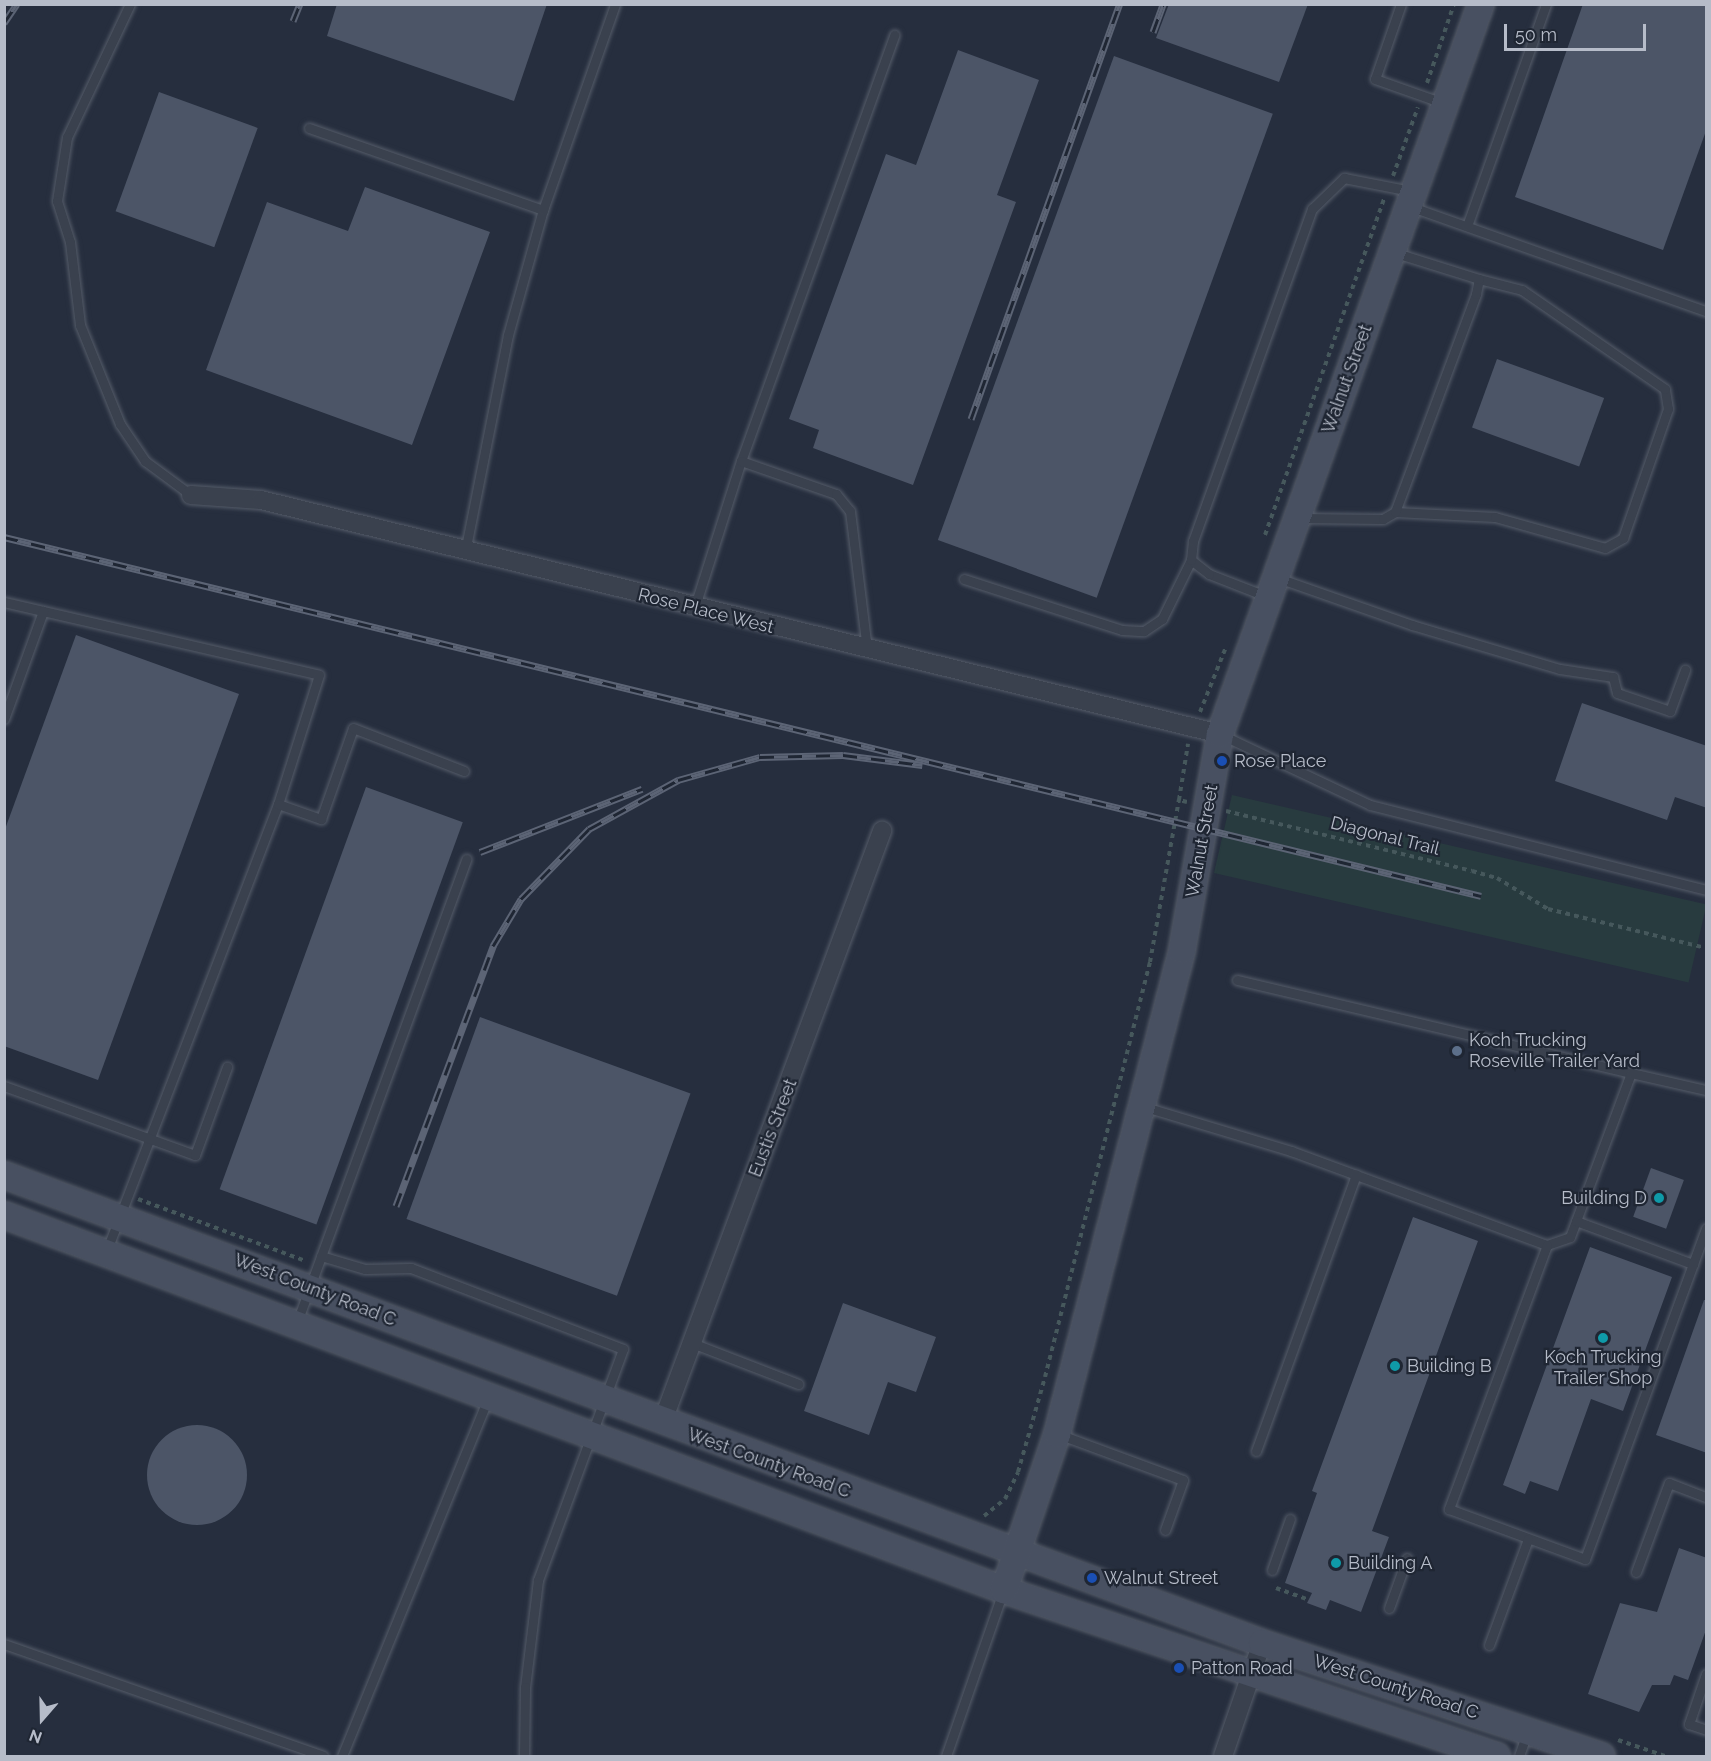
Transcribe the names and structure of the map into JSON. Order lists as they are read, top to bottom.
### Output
{
  "streets": {
    "main road": ["Walnut Street", "West County Road C"],
    "street": ["Rose Place West", "Eustis Street"],
    "path": ["Diagonal Trail"]
  },
  "crossings": [
    ["Walnut Street", "Rose Place West"],
    ["Walnut Street", "Diagonal Trail"],
    ["Walnut Street", "West County Road C"],
    ["Eustis Street", "West County Road C"]
  ],
  "places": [
    "Rose Place",
    "Koch Trucking Roseville Trailer Yard",
    "Building D",
    "Koch Trucking Trailer Shop",
    "Building B",
    "Building A",
    "Walnut Street",
    "Patton Road"
  ],
  "scale_bar": "50 m",
  "north": "bottom"
}
